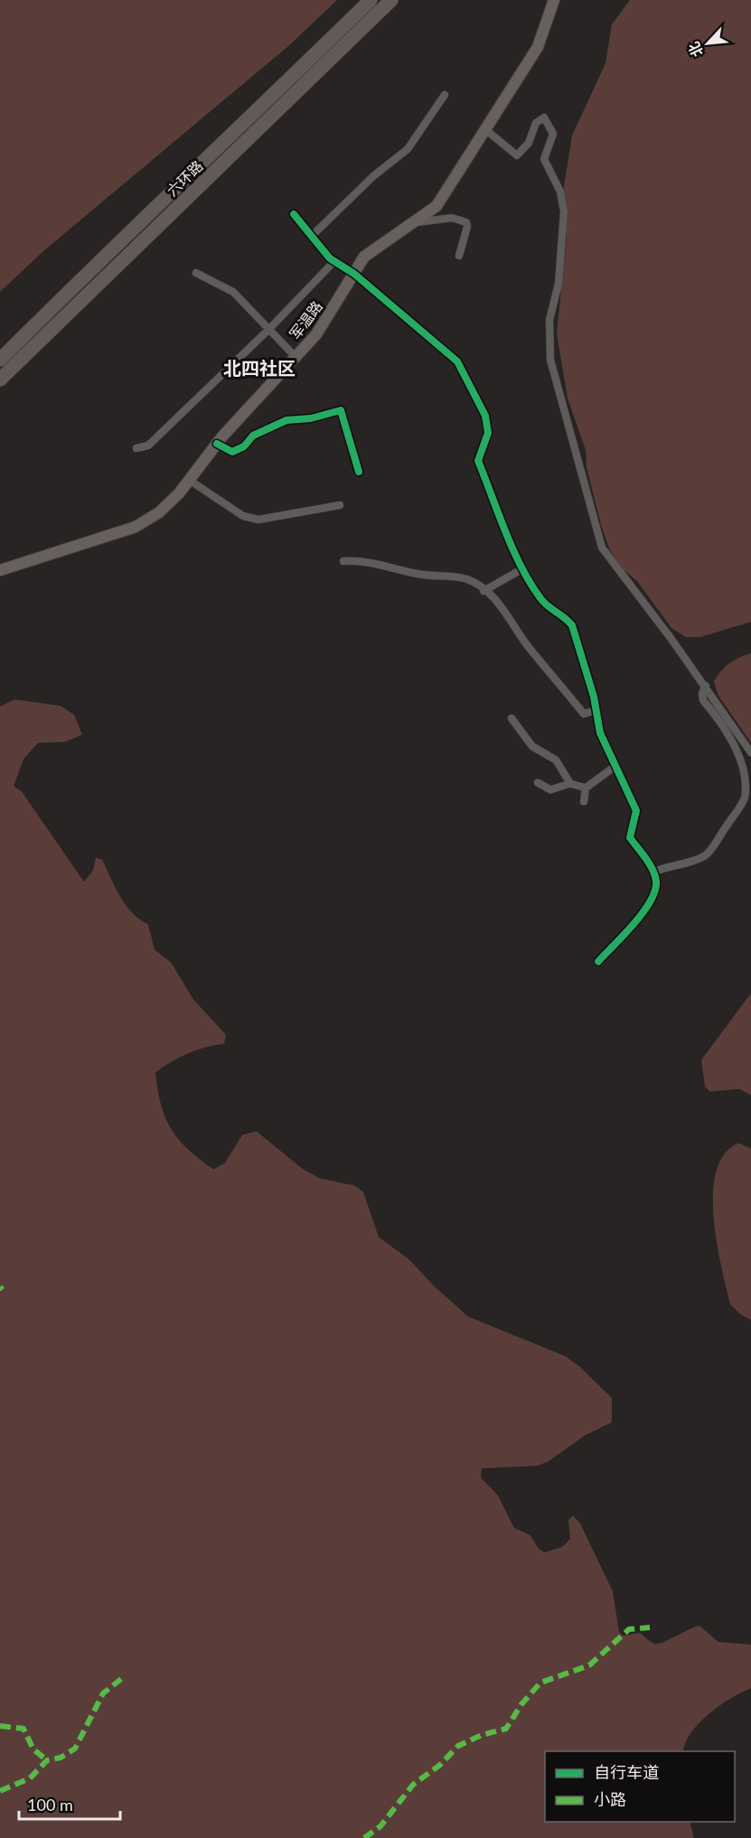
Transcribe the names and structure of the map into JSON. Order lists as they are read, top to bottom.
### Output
{
  "streets": {
    "highway": ["六环路"],
    "main road": ["军温路"]
  },
  "districts": ["北四社区"],
  "legend": ["自行车道", "小路"],
  "scale_bar": "100 m",
  "north": "bottom left"
}
